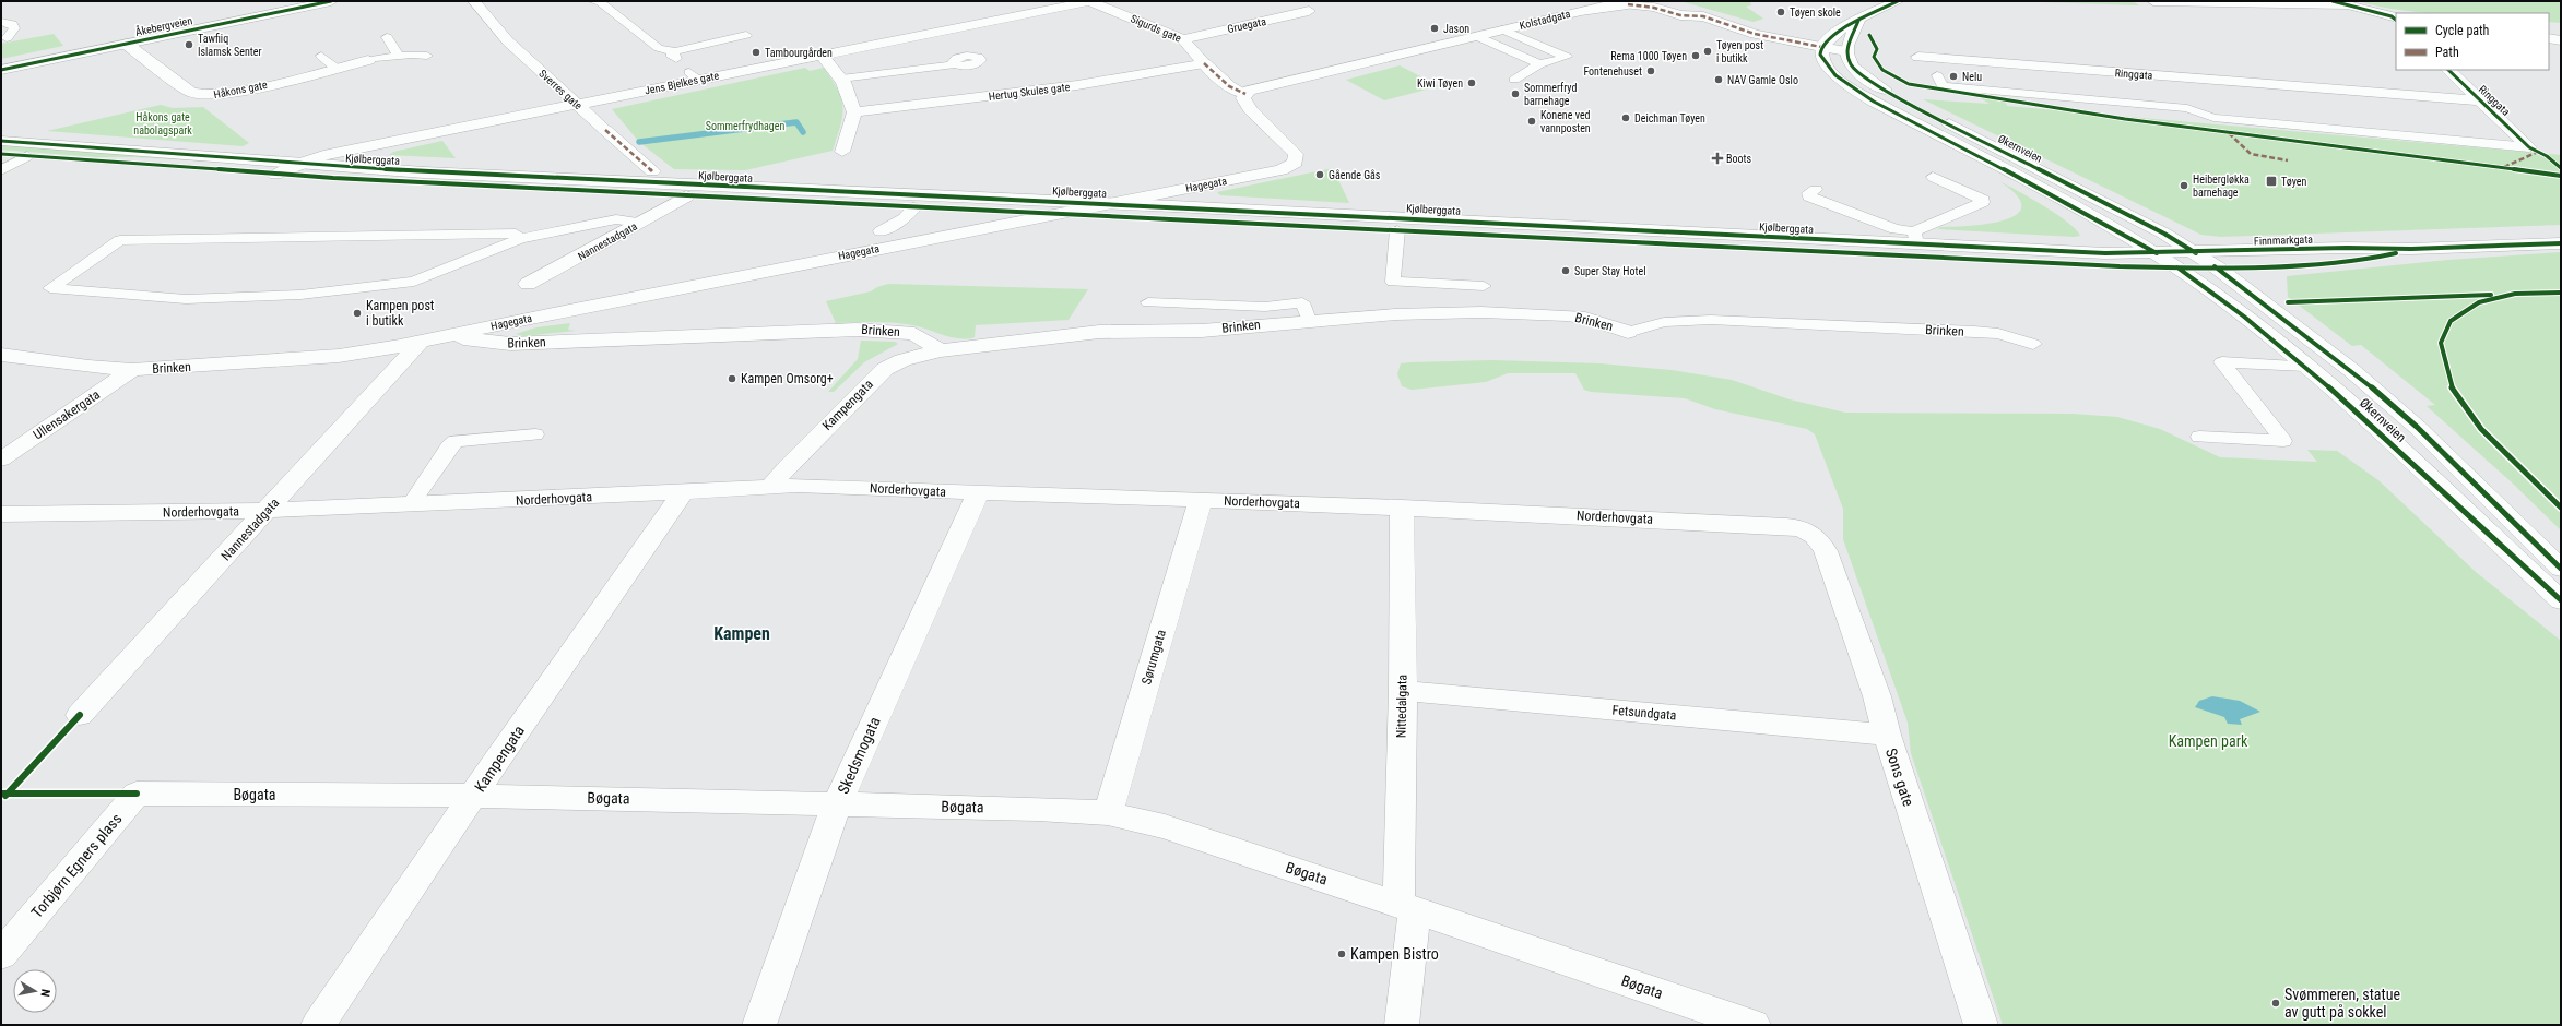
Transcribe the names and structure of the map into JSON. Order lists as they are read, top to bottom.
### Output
{
  "streets": {
    "street": [
      "Kolstadgata",
      "Gruegata",
      "Åkebergveien",
      "Sigurds gate",
      "Ringgata",
      "Jens Bjelkes gate",
      "Håkons gate",
      "Sverres gate",
      "Hertug Skules gate",
      "Økernveien",
      "Kjølberggata",
      "Hagegata",
      "Finnmarkgata",
      "Nannestadgata",
      "Brinken",
      "Kampengata",
      "Ullensakergata",
      "Norderhovgata",
      "Sørumgata",
      "Nittedalgata",
      "Fetsundgata",
      "Skedsmogata",
      "Sons gate",
      "Bøgata",
      "Torbjørn Egners plass"
    ]
  },
  "crossings": [
    ["Kolstadgata", "Sigurds gate"],
    ["Kolstadgata", "Økernveien"],
    ["Kolstadgata", "Hagegata"],
    ["Gruegata", "Sigurds gate"],
    ["Åkebergveien", "Håkons gate"],
    ["Sigurds gate", "Jens Bjelkes gate"],
    ["Sigurds gate", "Hertug Skules gate"],
    ["Sigurds gate", "Hagegata"],
    ["Jens Bjelkes gate", "Sverres gate"],
    ["Jens Bjelkes gate", "Kjølberggata"],
    ["Økernveien", "Kjølberggata"],
    ["Økernveien", "Finnmarkgata"],
    ["Kjølberggata", "Hagegata"],
    ["Kjølberggata", "Finnmarkgata"],
    ["Kjølberggata", "Nannestadgata"],
    ["Hagegata", "Nannestadgata"],
    ["Hagegata", "Brinken"],
    ["Nannestadgata", "Brinken"],
    ["Nannestadgata", "Norderhovgata"],
    ["Brinken", "Kampengata"],
    ["Brinken", "Ullensakergata"],
    ["Kampengata", "Norderhovgata"],
    ["Kampengata", "Bøgata"],
    ["Norderhovgata", "Sørumgata"],
    ["Norderhovgata", "Nittedalgata"],
    ["Norderhovgata", "Skedsmogata"],
    ["Norderhovgata", "Sons gate"],
    ["Sørumgata", "Bøgata"],
    ["Nittedalgata", "Fetsundgata"],
    ["Nittedalgata", "Bøgata"],
    ["Fetsundgata", "Sons gate"],
    ["Skedsmogata", "Bøgata"],
    ["Bøgata", "Torbjørn Egners plass"]
  ],
  "districts": ["Kampen"],
  "parks": ["Håkons gate nabolagspark", "Sommerfrydhagen", "Kampen park"],
  "places": {
    "other": [
      "Tøyen skole",
      "Jason",
      "Tawfiiq Islamsk Senter",
      "Tøyen post i butikk",
      "Tambourgården",
      "Rema 1000 Tøyen",
      "Fontenehuset",
      "Nelu",
      "NAV Gamle Oslo",
      "Kiwi Tøyen",
      "Sommerfryd barnehage",
      "Deichman Tøyen",
      "Konene ved vannposten",
      "Gående Gås",
      "Heibergløkka barnehage",
      "Super Stay Hotel",
      "Kampen post i butikk",
      "Kampen Omsorg+",
      "Kampen Bistro",
      "Svømmeren, statue av gutt på sokkel"
    ],
    "health": ["Boots"],
    "transit": ["Tøyen"]
  },
  "legend": ["Cycle path", "Path"],
  "north": "right"
}
